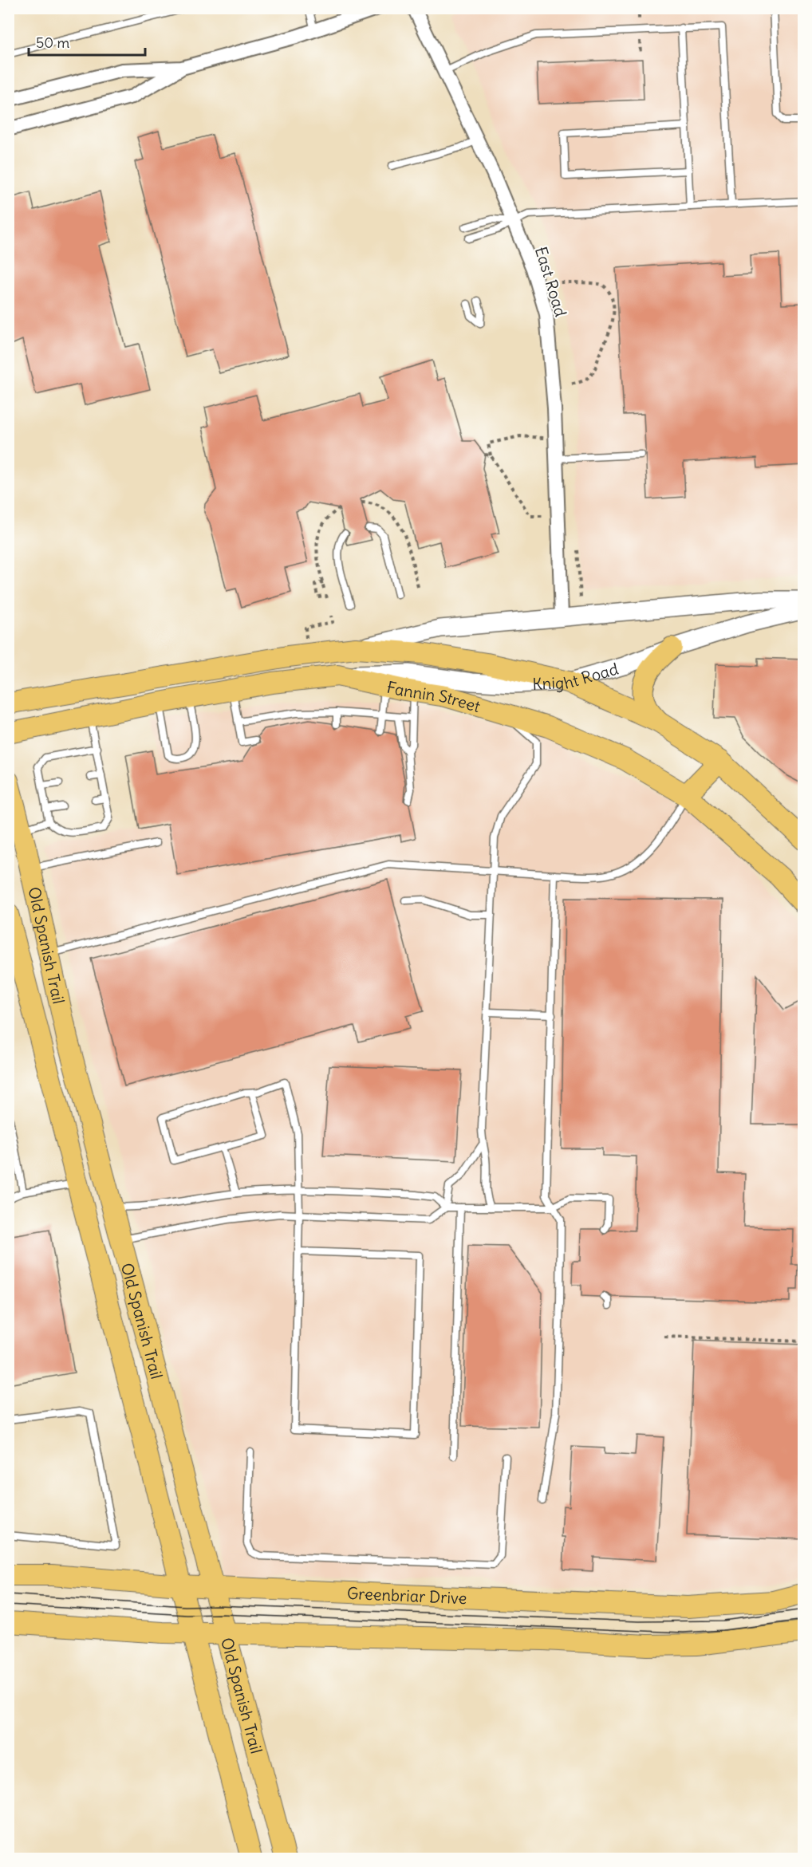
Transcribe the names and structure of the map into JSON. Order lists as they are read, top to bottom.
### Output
{
  "streets": {
    "main road": ["Fannin Street", "Old Spanish Trail", "Greenbriar Drive"],
    "street": ["East Road", "Knight Road"]
  },
  "crossings": [
    ["Knight Road", "Fannin Street"],
    ["Old Spanish Trail", "Greenbriar Drive"]
  ],
  "scale_bar": "50 m"
}
